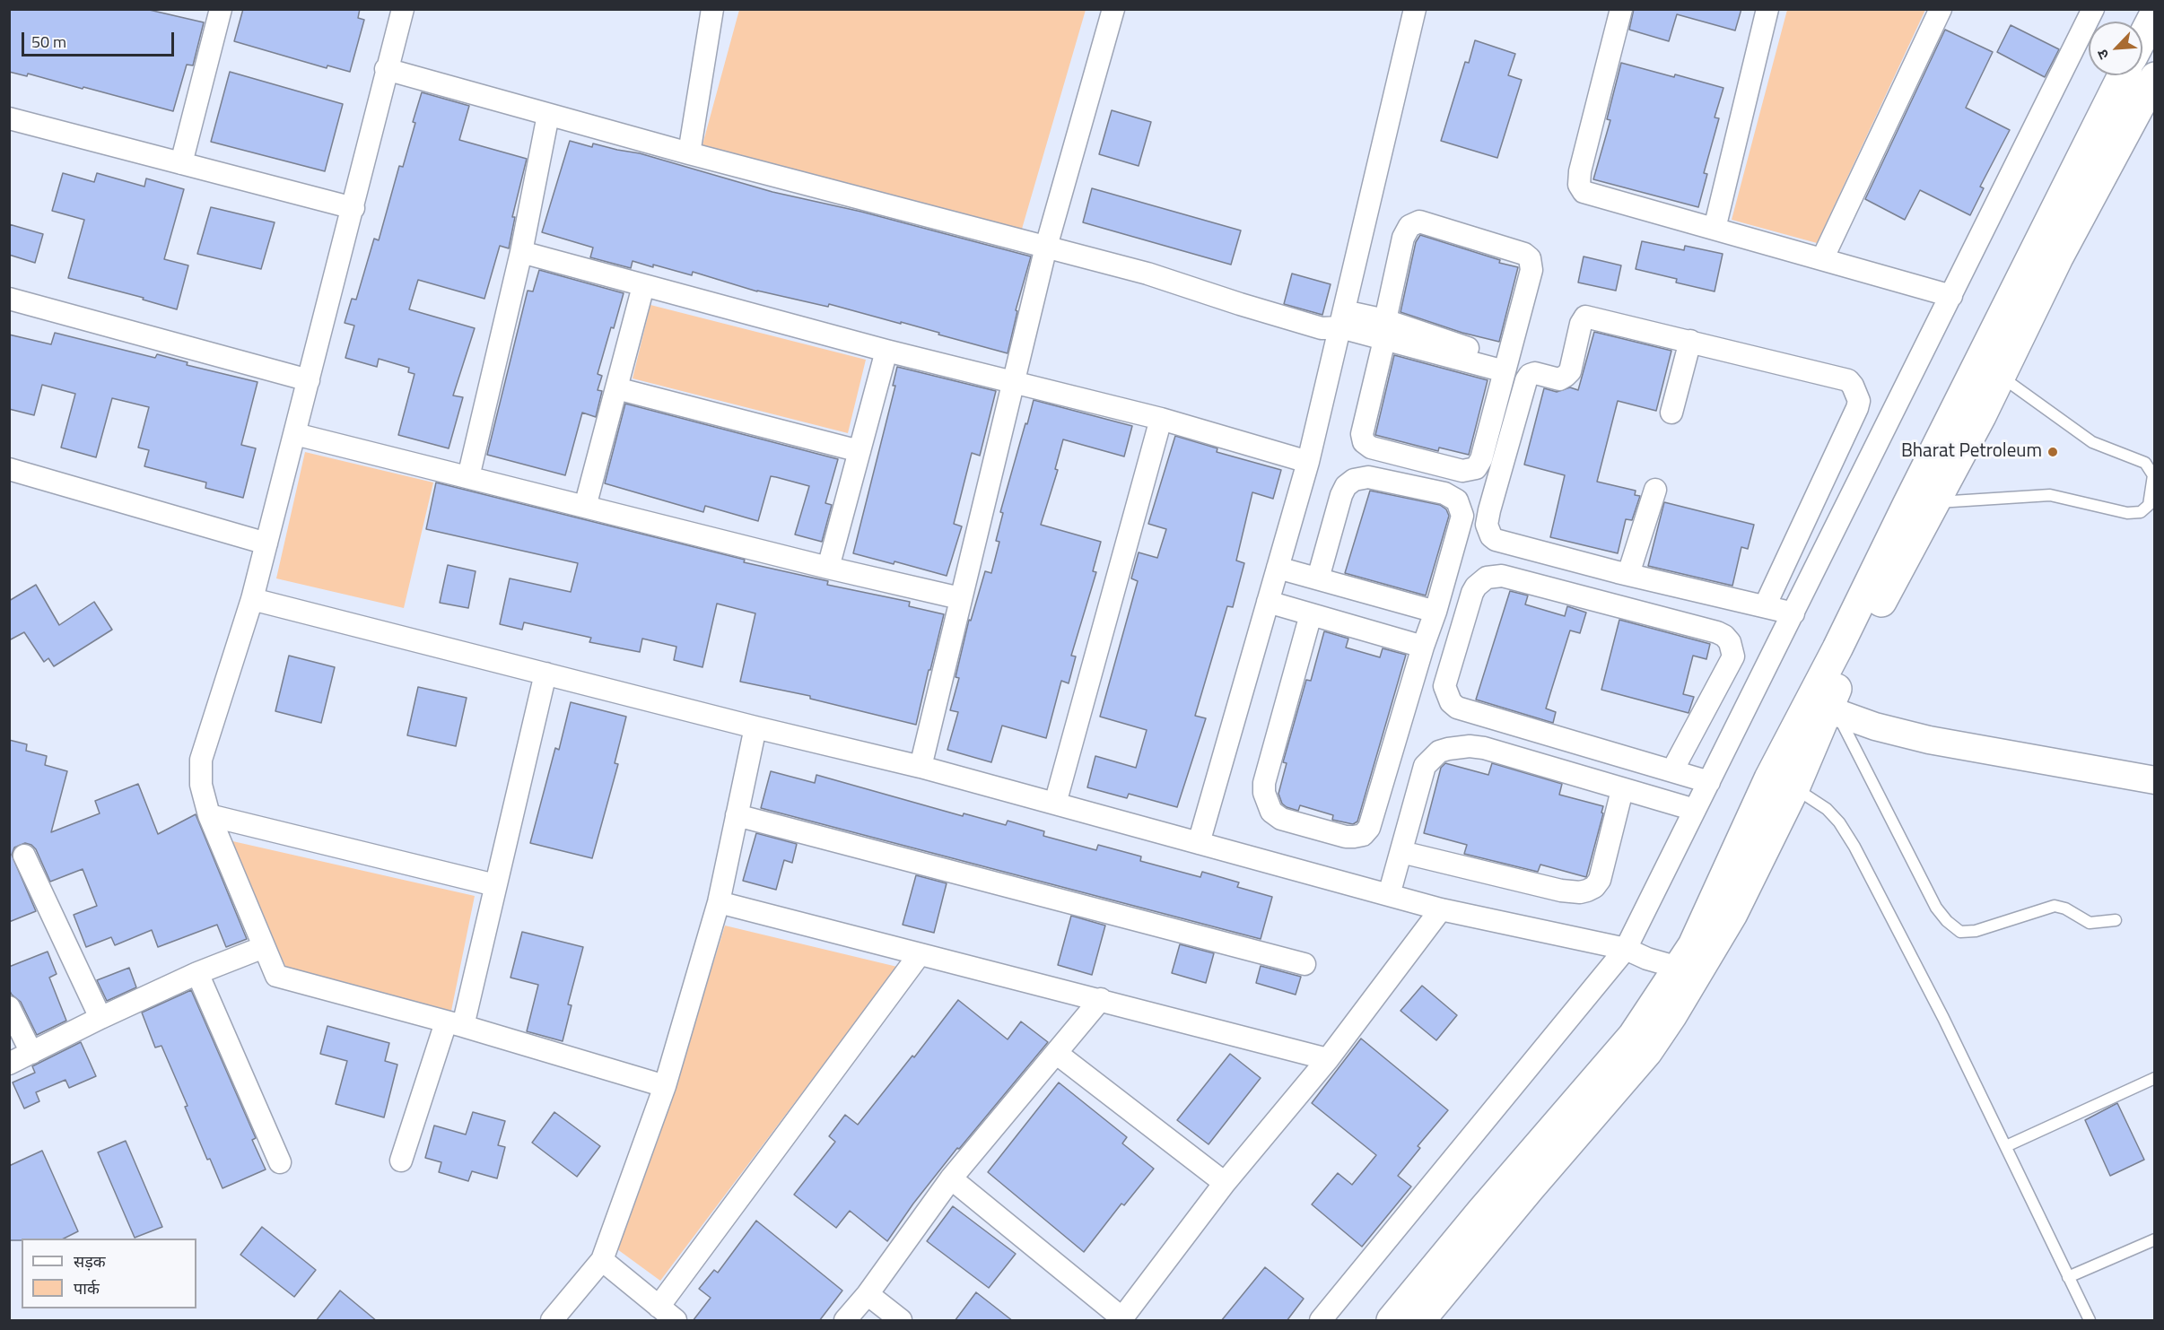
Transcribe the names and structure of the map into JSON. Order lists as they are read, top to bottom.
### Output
{
  "places": ["Bharat Petroleum"],
  "legend": ["सड़क", "पार्क"],
  "scale_bar": "50 m",
  "north": "bottom left"
}
